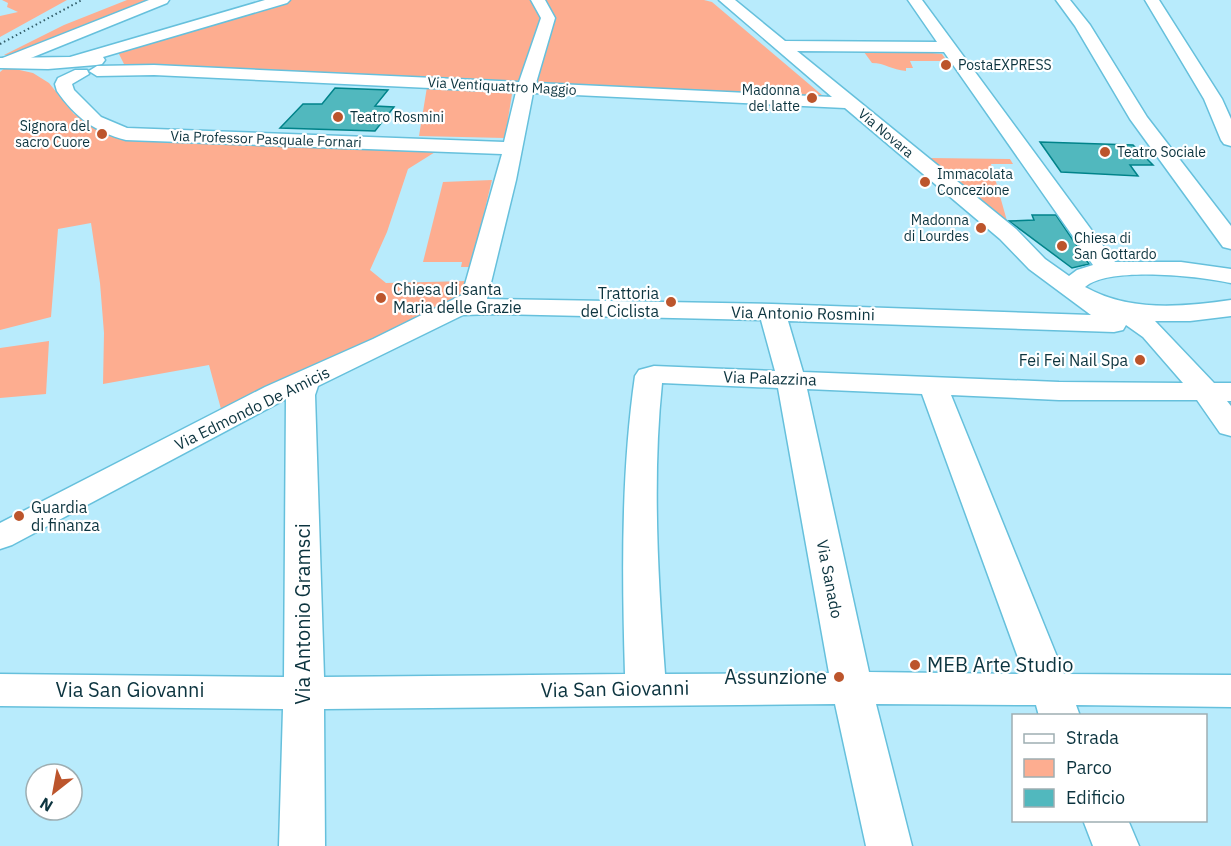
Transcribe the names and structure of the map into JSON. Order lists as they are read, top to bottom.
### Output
{
  "streets": {
    "street": [
      "Via Ventiquattro Maggio",
      "Via Novara",
      "Via Professor Pasquale Fornari",
      "Via Antonio Rosmini",
      "Via Palazzina",
      "Via Edmondo De Amicis",
      "Via Sanado",
      "Via Antonio Gramsci",
      "Via San Giovanni"
    ]
  },
  "crossings": [
    ["Via Ventiquattro Maggio", "Via Novara"],
    ["Via Ventiquattro Maggio", "Via Professor Pasquale Fornari"],
    ["Via Novara", "Via Antonio Rosmini"],
    ["Via Antonio Rosmini", "Via Edmondo De Amicis"],
    ["Via Antonio Rosmini", "Via Sanado"],
    ["Via Palazzina", "Via Sanado"],
    ["Via Palazzina", "Via San Giovanni"],
    ["Via Edmondo De Amicis", "Via Antonio Gramsci"],
    ["Via Sanado", "Via San Giovanni"],
    ["Via Antonio Gramsci", "Via San Giovanni"]
  ],
  "places": [
    "PostaEXPRESS",
    "Madonna del latte",
    "Teatro Rosmini",
    "Signora del sacro Cuore",
    "Teatro Sociale",
    "Immacolata Concezione",
    "Madonna di Lourdes",
    "Chiesa di San Gottardo",
    "Chiesa di santa Maria delle Grazie",
    "Trattoria del Ciclista",
    "Fei Fei Nail Spa",
    "Guardia di finanza",
    "MEB Arte Studio",
    "Assunzione"
  ],
  "legend": ["Strada", "Parco", "Edificio"],
  "north": "bottom left"
}
